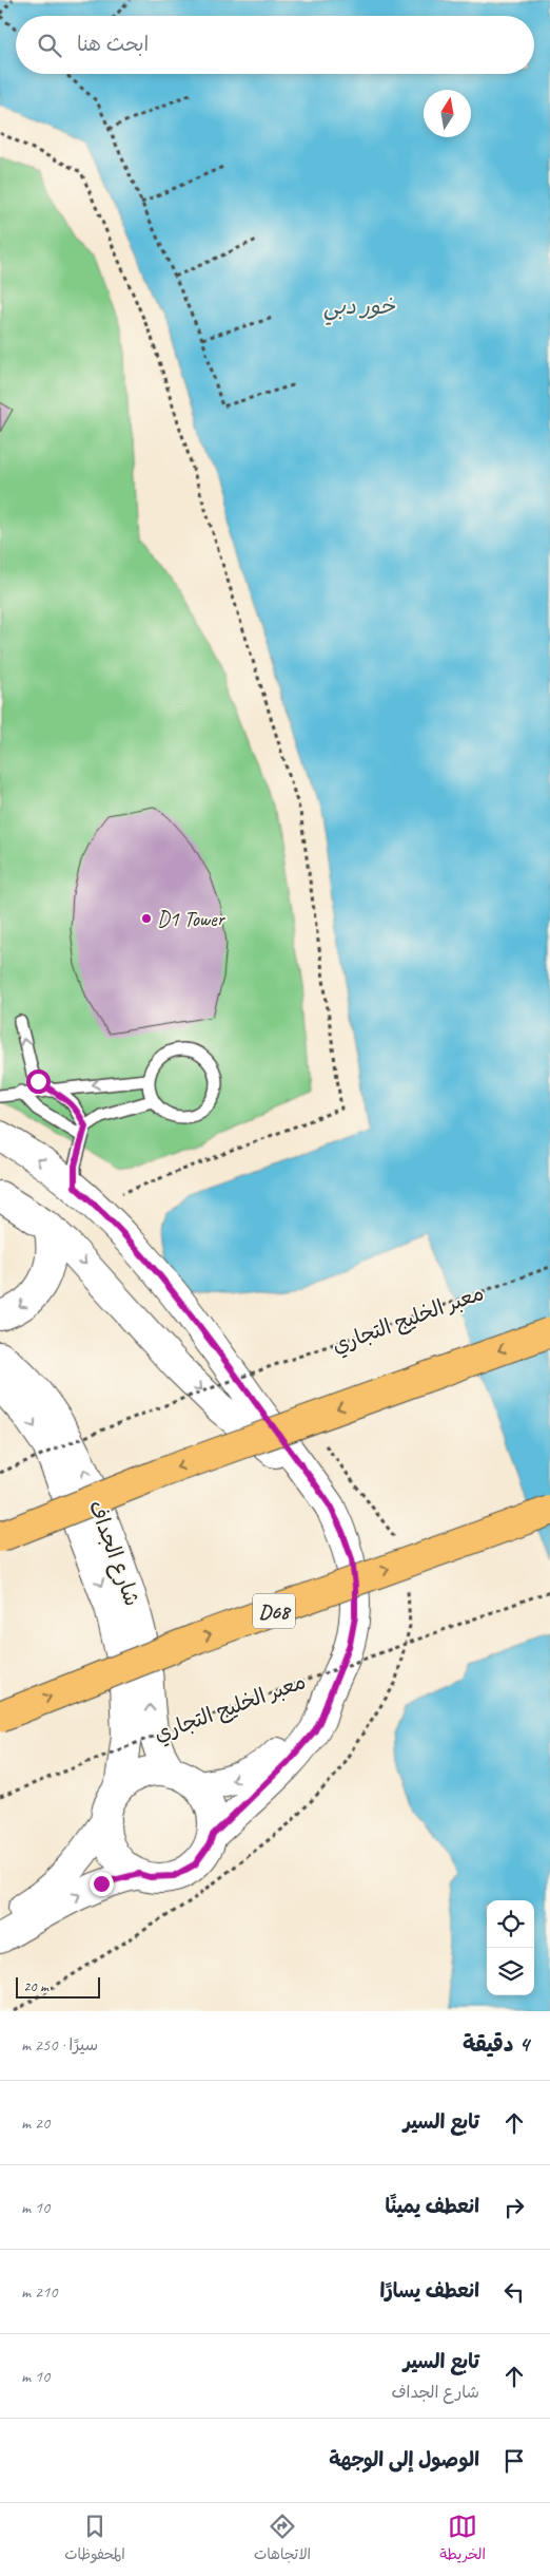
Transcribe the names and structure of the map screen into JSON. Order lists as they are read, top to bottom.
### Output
{
  "streets": {
    "highway": ["D68"],
    "street": ["شارع الجداف"],
    "path": ["معبر الخليج التجاري"]
  },
  "water": ["خور دبي"],
  "places": ["D1 Tower"],
  "scale_bar": "20 m",
  "north": "top",
  "page": {
    "search": "ابحث هنا",
    "scale": "20 m",
    "heading": ["4 دقيقة", "سيرًا · 250 m"],
    "list": [
      ["تابع السير", "20 m"],
      ["انعطف يمينًا", "10 m"],
      ["انعطف يسارًا", "210 m"],
      ["تابع السير", "شارع الجداف", "10 m"],
      "الوصول إلى الوجهة"
    ],
    "nav": ["الخريطة", "الاتجاهات", "المحفوظات"]
  }
}
